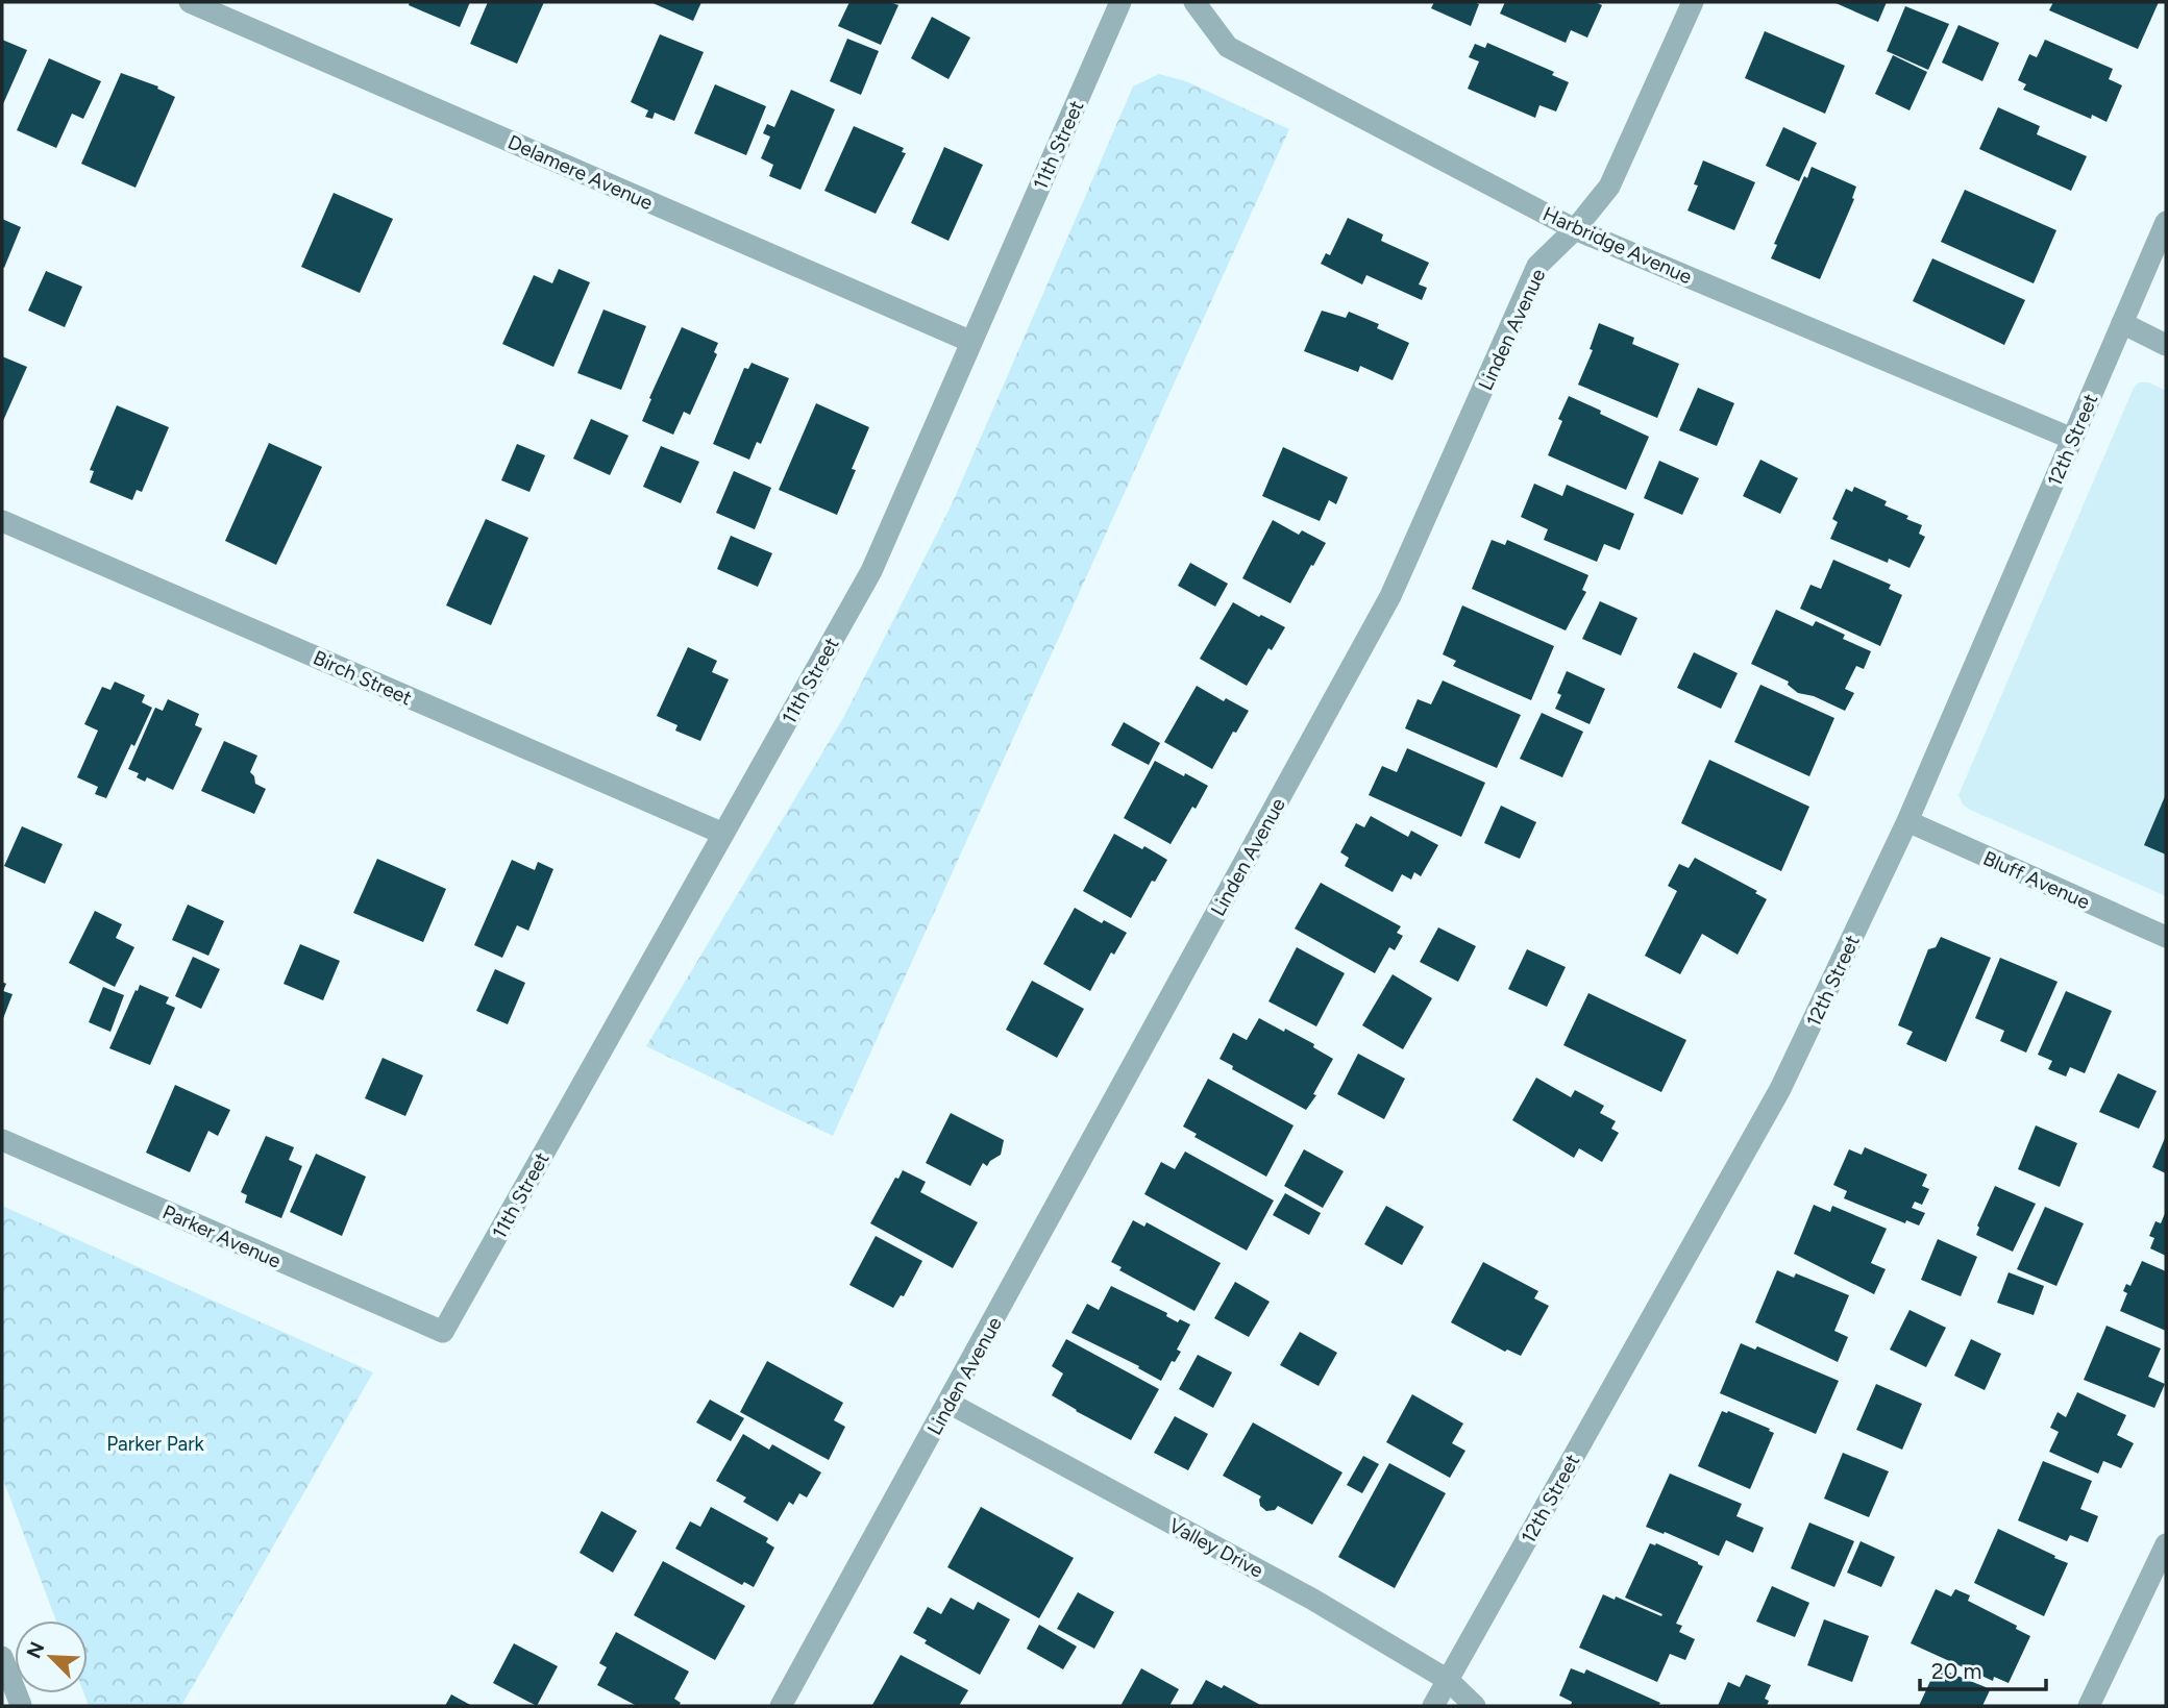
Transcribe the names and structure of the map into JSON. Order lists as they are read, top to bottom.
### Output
{
  "streets": {
    "street": [
      "11th Street",
      "Delamere Avenue",
      "Harbridge Avenue",
      "Linden Avenue",
      "12th Street",
      "Birch Street",
      "Bluff Avenue",
      "Parker Avenue",
      "Valley Drive"
    ]
  },
  "crossings": [
    ["11th Street", "Delamere Avenue"],
    ["11th Street", "Birch Street"],
    ["11th Street", "Parker Avenue"],
    ["Harbridge Avenue", "Linden Avenue"],
    ["Harbridge Avenue", "12th Street"],
    ["Linden Avenue", "Valley Drive"],
    ["12th Street", "Bluff Avenue"],
    ["12th Street", "Valley Drive"]
  ],
  "parks": ["Parker Park"],
  "scale_bar": "20 m",
  "north": "top left"
}
